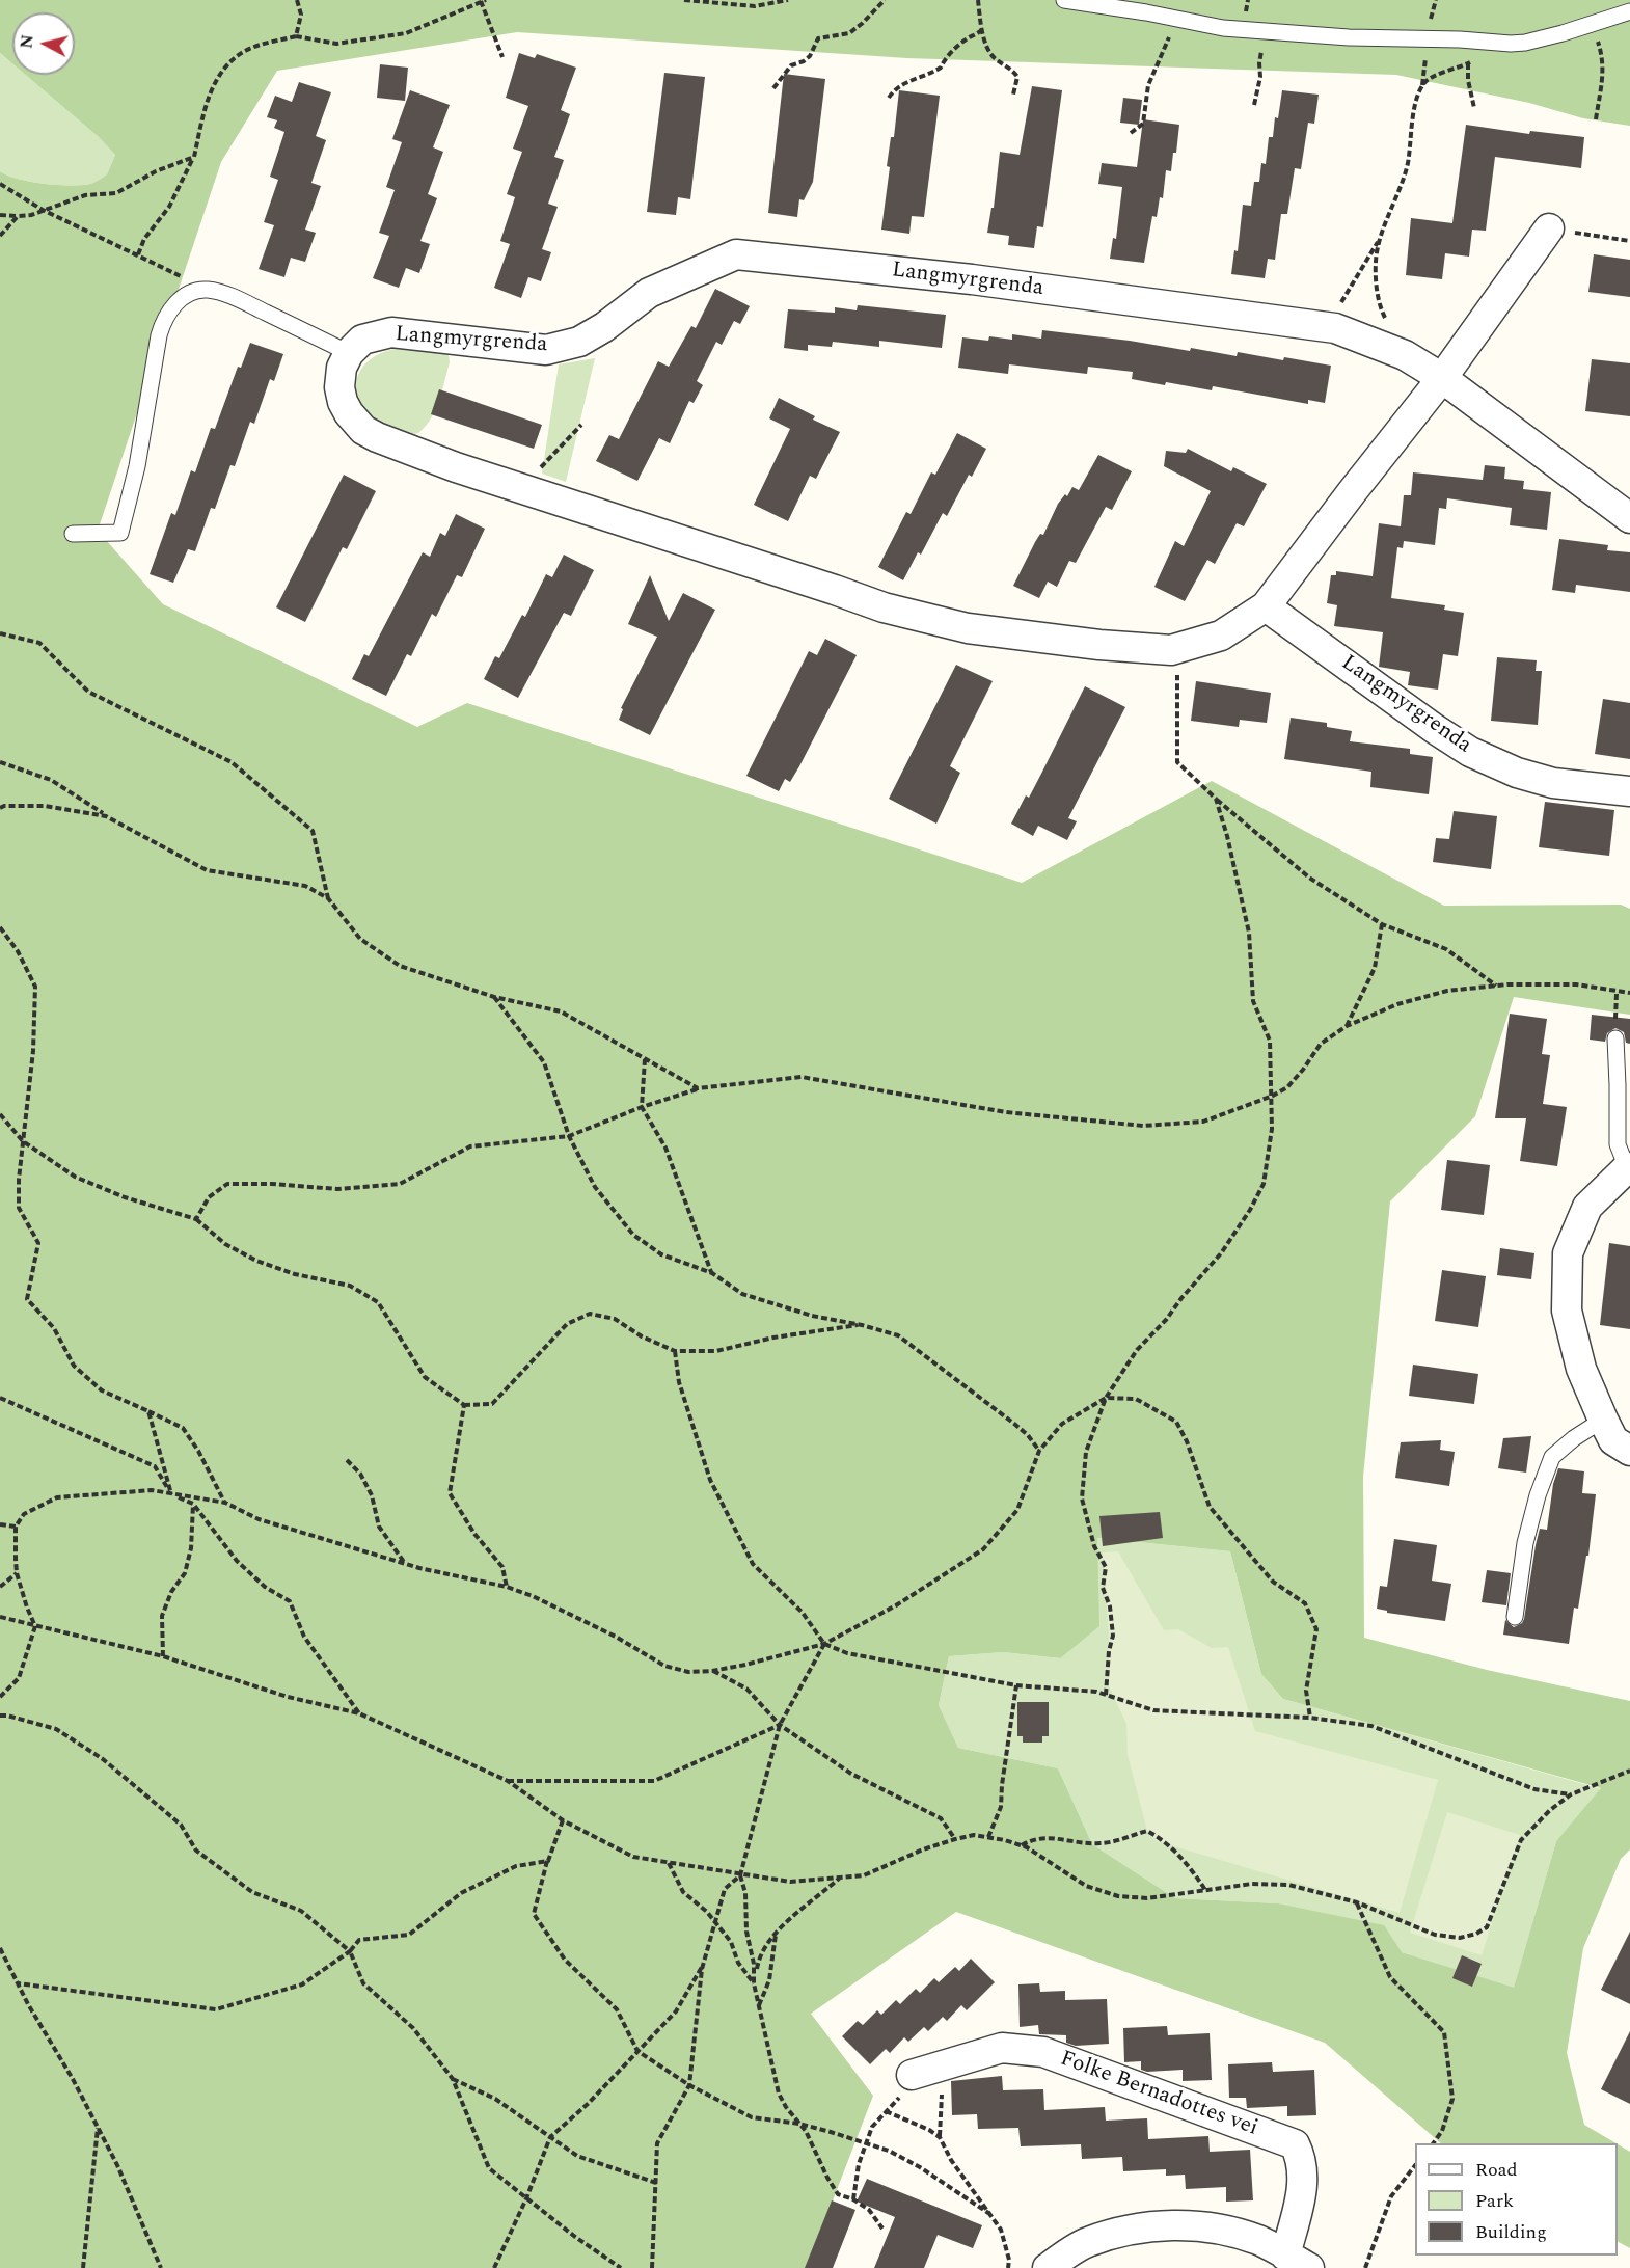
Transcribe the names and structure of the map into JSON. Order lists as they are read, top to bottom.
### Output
{
  "streets": {
    "street": ["Langmyrgrenda", "Folke Bernadottes vei"]
  },
  "legend": ["Road", "Park", "Building"],
  "north": "left"
}
